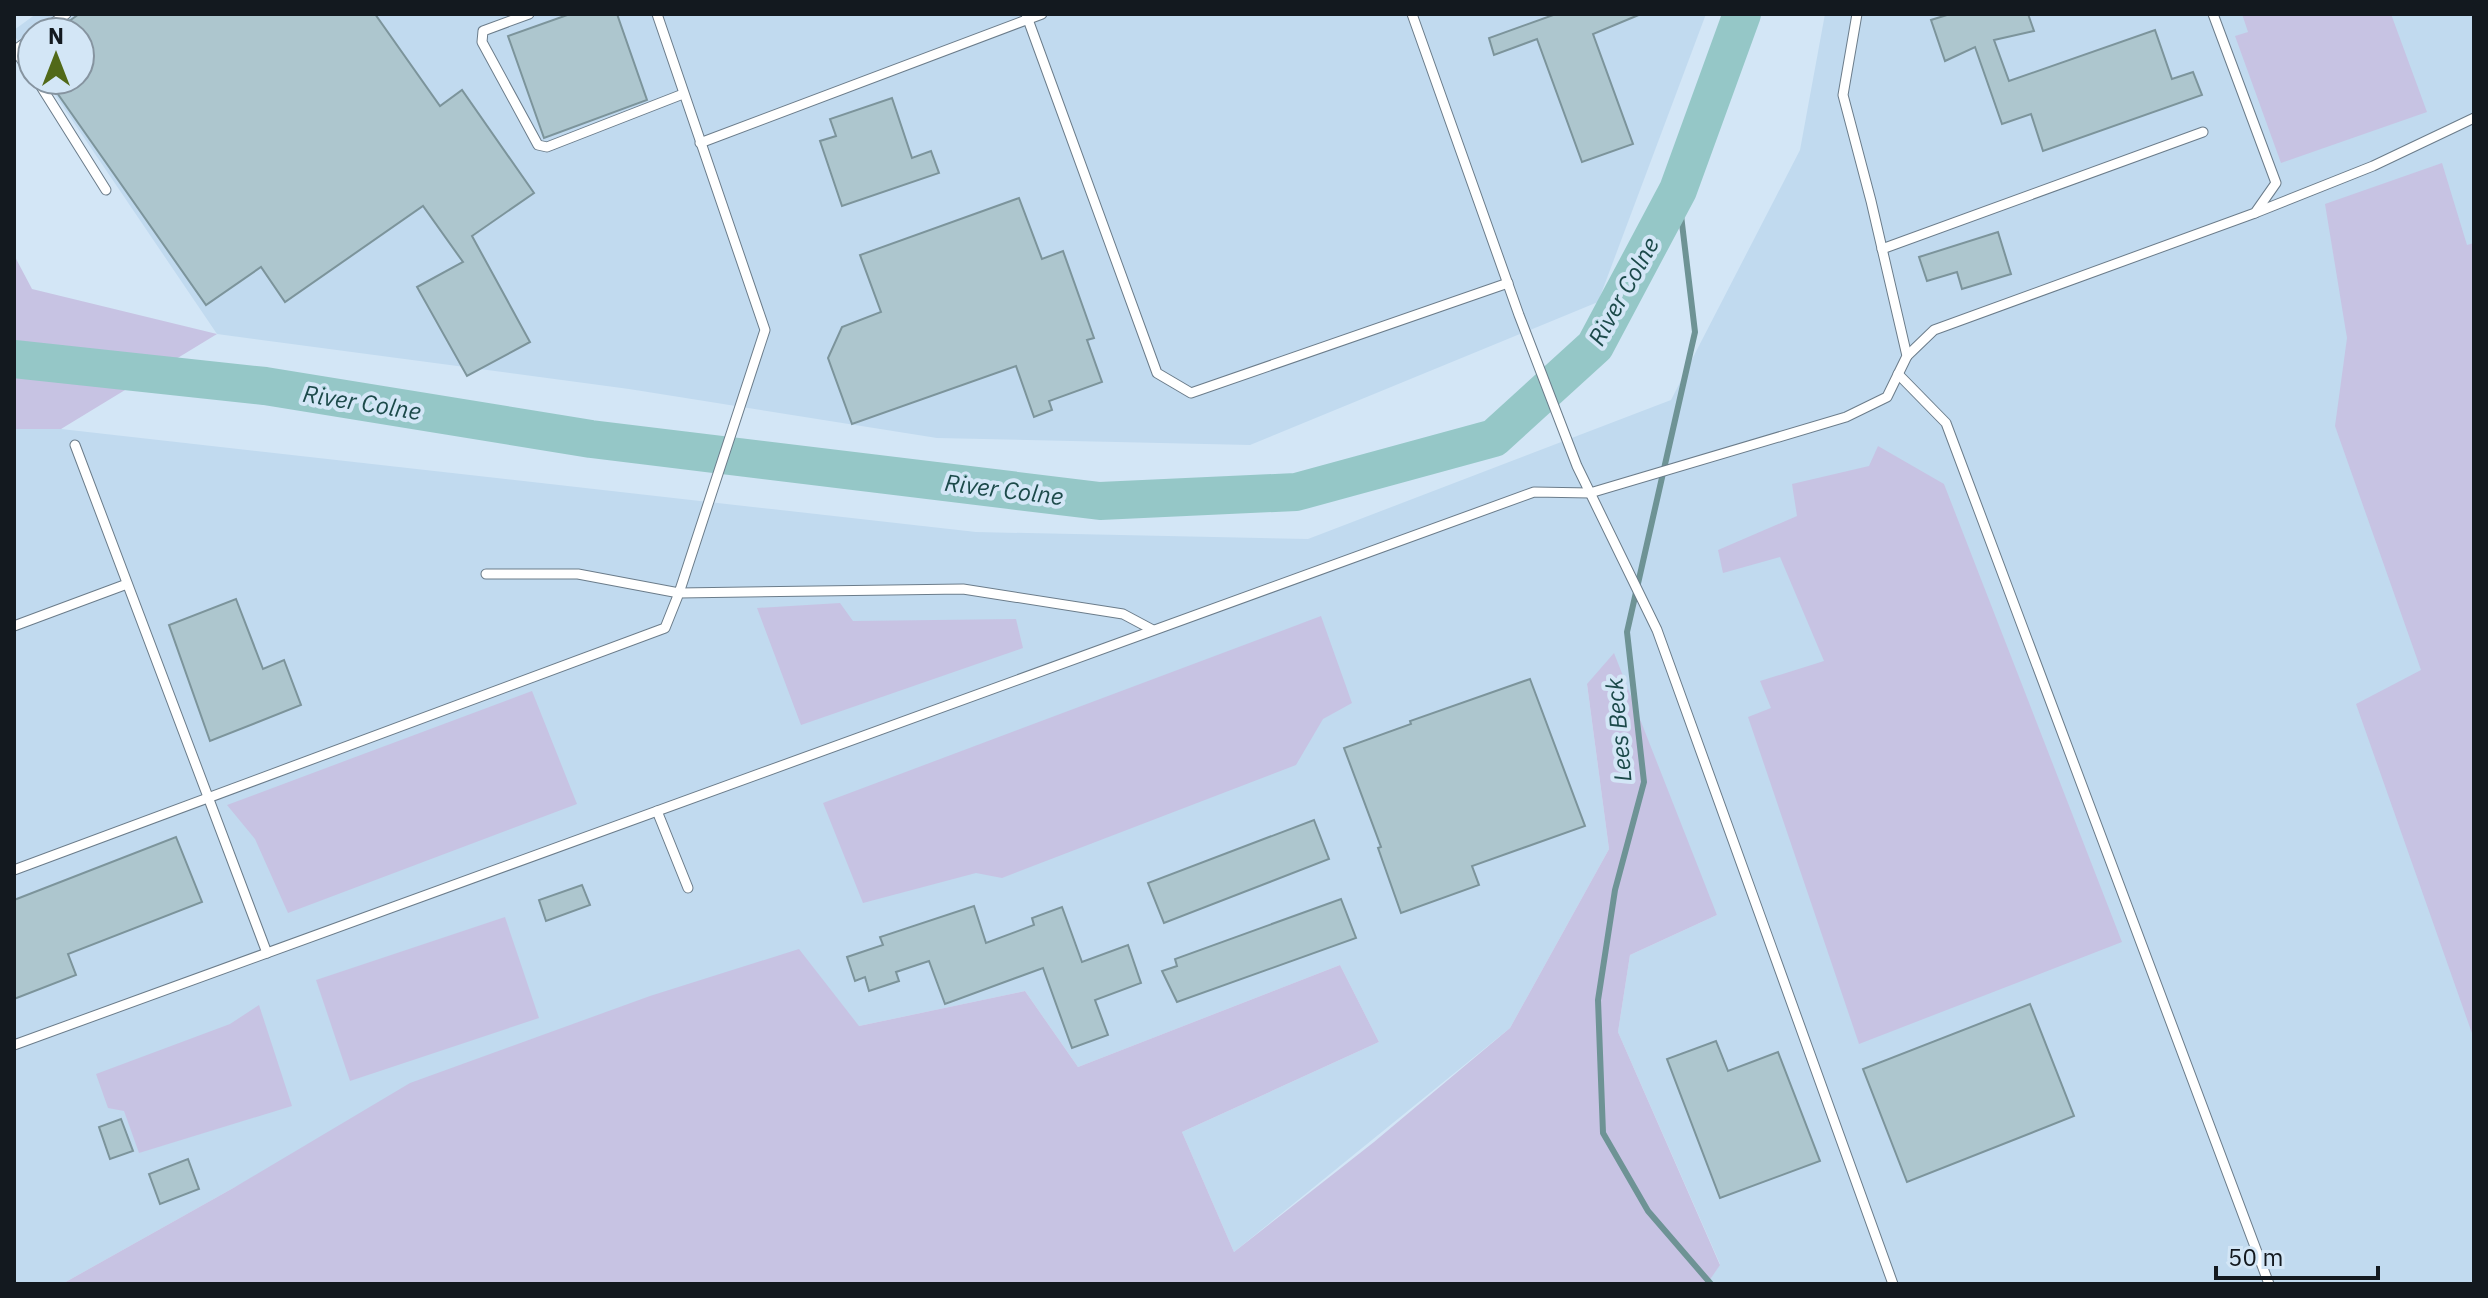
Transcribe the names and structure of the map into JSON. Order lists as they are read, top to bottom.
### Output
{
  "water": ["River Colne", "Lees Beck"],
  "scale_bar": "50 m",
  "north": "top"
}
